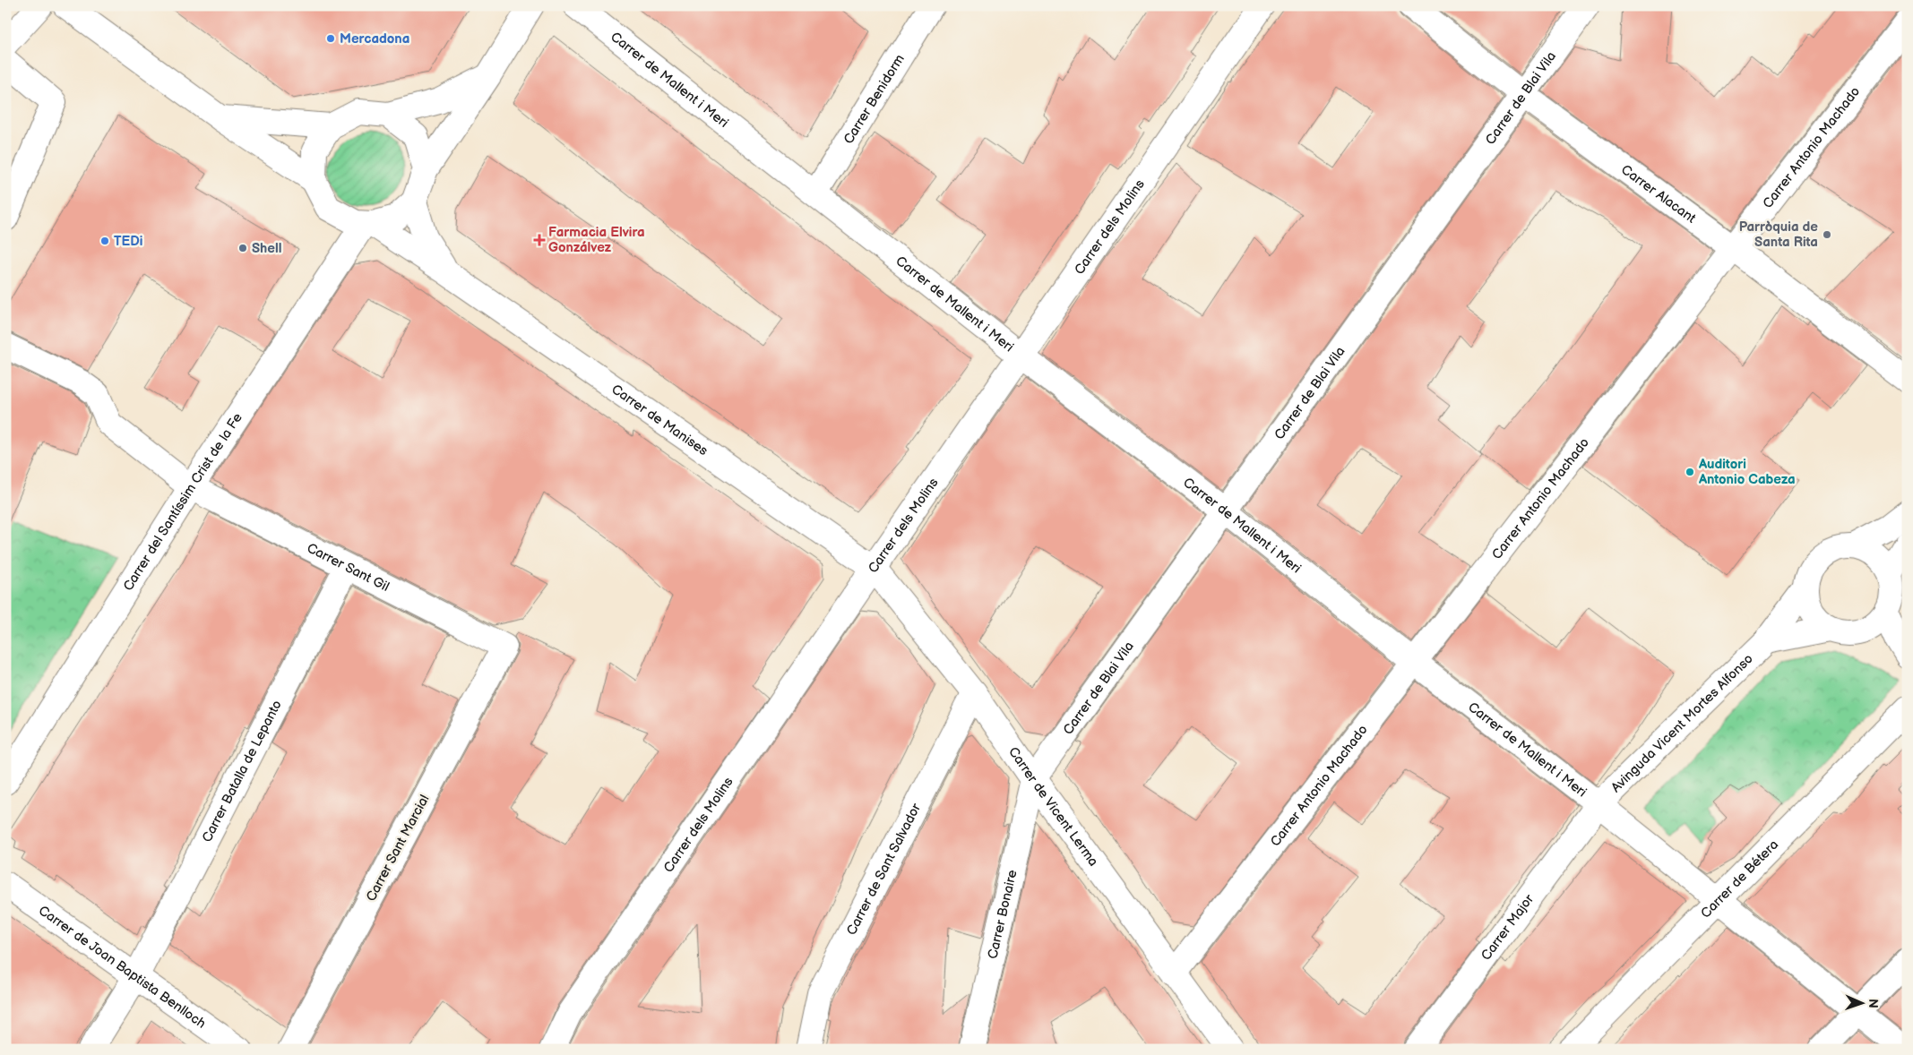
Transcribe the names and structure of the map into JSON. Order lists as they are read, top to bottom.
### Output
{
  "streets": {
    "street": [
      "Carrer de Mallent i Meri",
      "Carrer de Blai Vila",
      "Carrer Benidorm",
      "Carrer Antonio Machado",
      "Carrer Alacant",
      "Carrer dels Molins",
      "Carrer de Manises",
      "Carrer del Santíssim Crist de la Fe",
      "Carrer Sant Gil",
      "Avinguda Vicent Mortes Alfonso",
      "Carrer Batalla de Lepanto",
      "Carrer de Vicent Lerma",
      "Carrer Sant Marcial",
      "Carrer de Sant Salvador",
      "Carrer de Bétera",
      "Carrer Bonaire",
      "Carrer Major",
      "Carrer de Joan Baptista Benlloch"
    ]
  },
  "crossings": [
    ["Carrer de Mallent i Meri", "Carrer de Blai Vila"],
    ["Carrer de Mallent i Meri", "Carrer Benidorm"],
    ["Carrer de Mallent i Meri", "Carrer Antonio Machado"],
    ["Carrer de Mallent i Meri", "Carrer dels Molins"],
    ["Carrer de Mallent i Meri", "Avinguda Vicent Mortes Alfonso"],
    ["Carrer de Mallent i Meri", "Carrer de Bétera"],
    ["Carrer de Mallent i Meri", "Carrer Major"],
    ["Carrer de Blai Vila", "Carrer Alacant"],
    ["Carrer de Blai Vila", "Carrer de Vicent Lerma"],
    ["Carrer de Blai Vila", "Carrer Bonaire"],
    ["Carrer Antonio Machado", "Carrer Alacant"],
    ["Carrer Antonio Machado", "Carrer de Vicent Lerma"],
    ["Carrer dels Molins", "Carrer de Manises"],
    ["Carrer dels Molins", "Carrer de Vicent Lerma"],
    ["Carrer de Manises", "Carrer del Santíssim Crist de la Fe"],
    ["Carrer de Manises", "Carrer de Vicent Lerma"],
    ["Carrer del Santíssim Crist de la Fe", "Carrer Sant Gil"],
    ["Carrer Sant Gil", "Carrer Batalla de Lepanto"],
    ["Carrer Sant Gil", "Carrer Sant Marcial"],
    ["Avinguda Vicent Mortes Alfonso", "Carrer Major"],
    ["Carrer Batalla de Lepanto", "Carrer de Joan Baptista Benlloch"],
    ["Carrer de Vicent Lerma", "Carrer de Sant Salvador"],
    ["Carrer de Vicent Lerma", "Carrer Bonaire"]
  ],
  "places": {
    "other": [
      "Mercadona",
      "Parròquia de Santa Rita",
      "TEDi",
      "Shell",
      "Auditori Antonio Cabeza"
    ],
    "health": ["Farmacia Elvira Gonzálvez"]
  },
  "north": "right"
}
